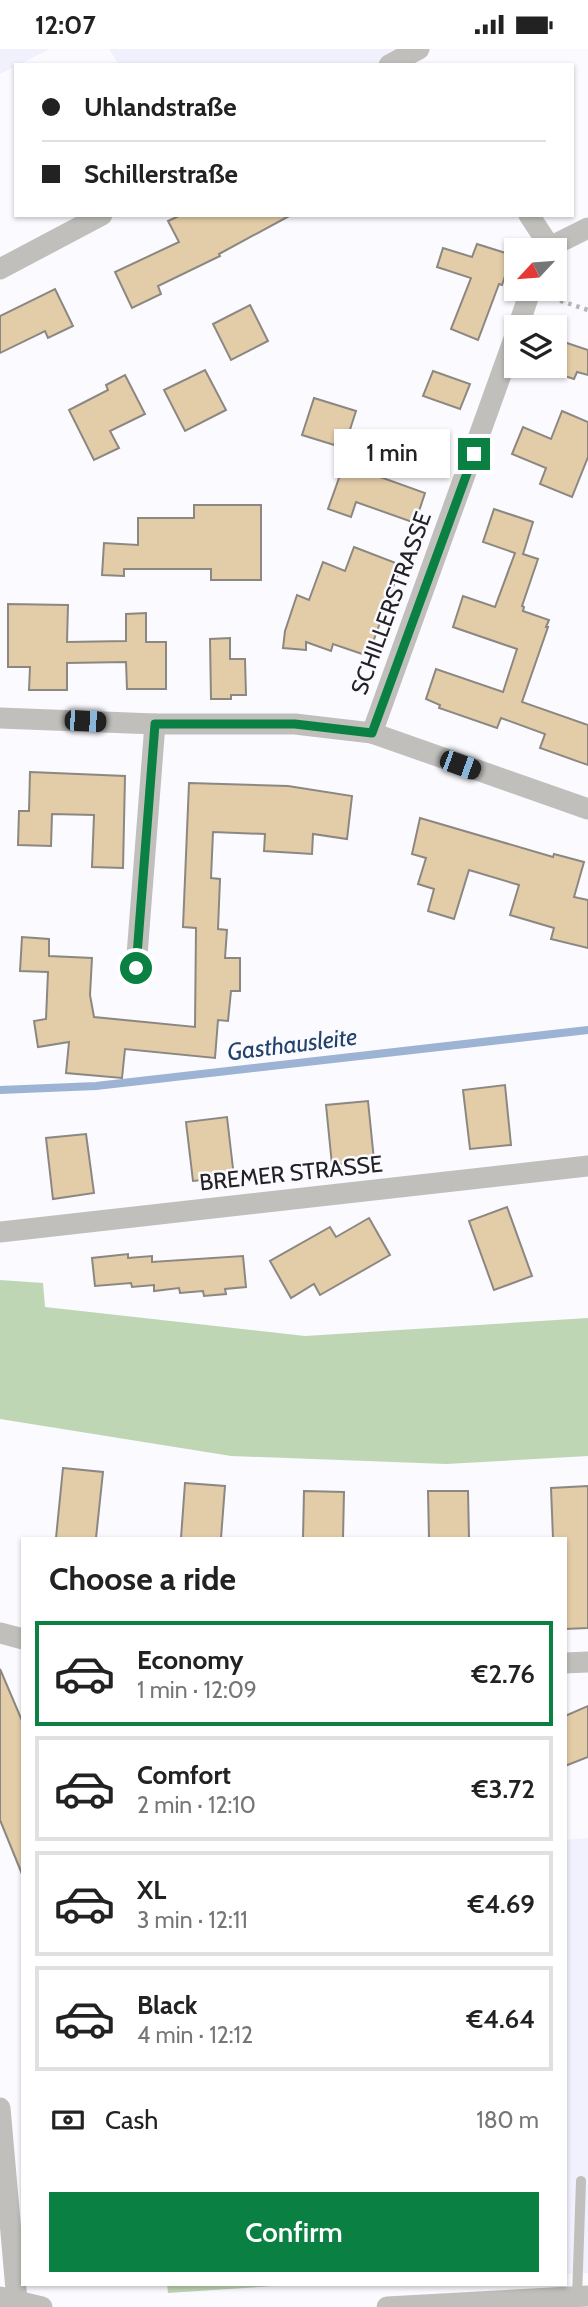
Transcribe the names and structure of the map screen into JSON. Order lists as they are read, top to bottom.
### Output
{
  "streets": {
    "street": ["SCHILLERSTRASSE", "BREMER STRASSE"]
  },
  "water": ["Gasthausleite"],
  "north": "bottom left",
  "page": {
    "status": "12:07",
    "banner": ["Uhlandstraße", "Schillerstraße"],
    "bubble": "1 min",
    "heading": "Choose a ride",
    "list": [
      {
        "name": "Economy",
        "note": "1 min · 12:09",
        "value": "€2.76"
      },
      {
        "name": "Comfort",
        "note": "2 min · 12:10",
        "value": "€3.72"
      },
      {
        "name": "XL",
        "note": "3 min · 12:11",
        "value": "€4.69"
      },
      {
        "name": "Black",
        "note": "4 min · 12:12",
        "value": "€4.64"
      }
    ],
    "pay": ["Cash", "180 m"],
    "buttons": "Confirm"
  }
}
